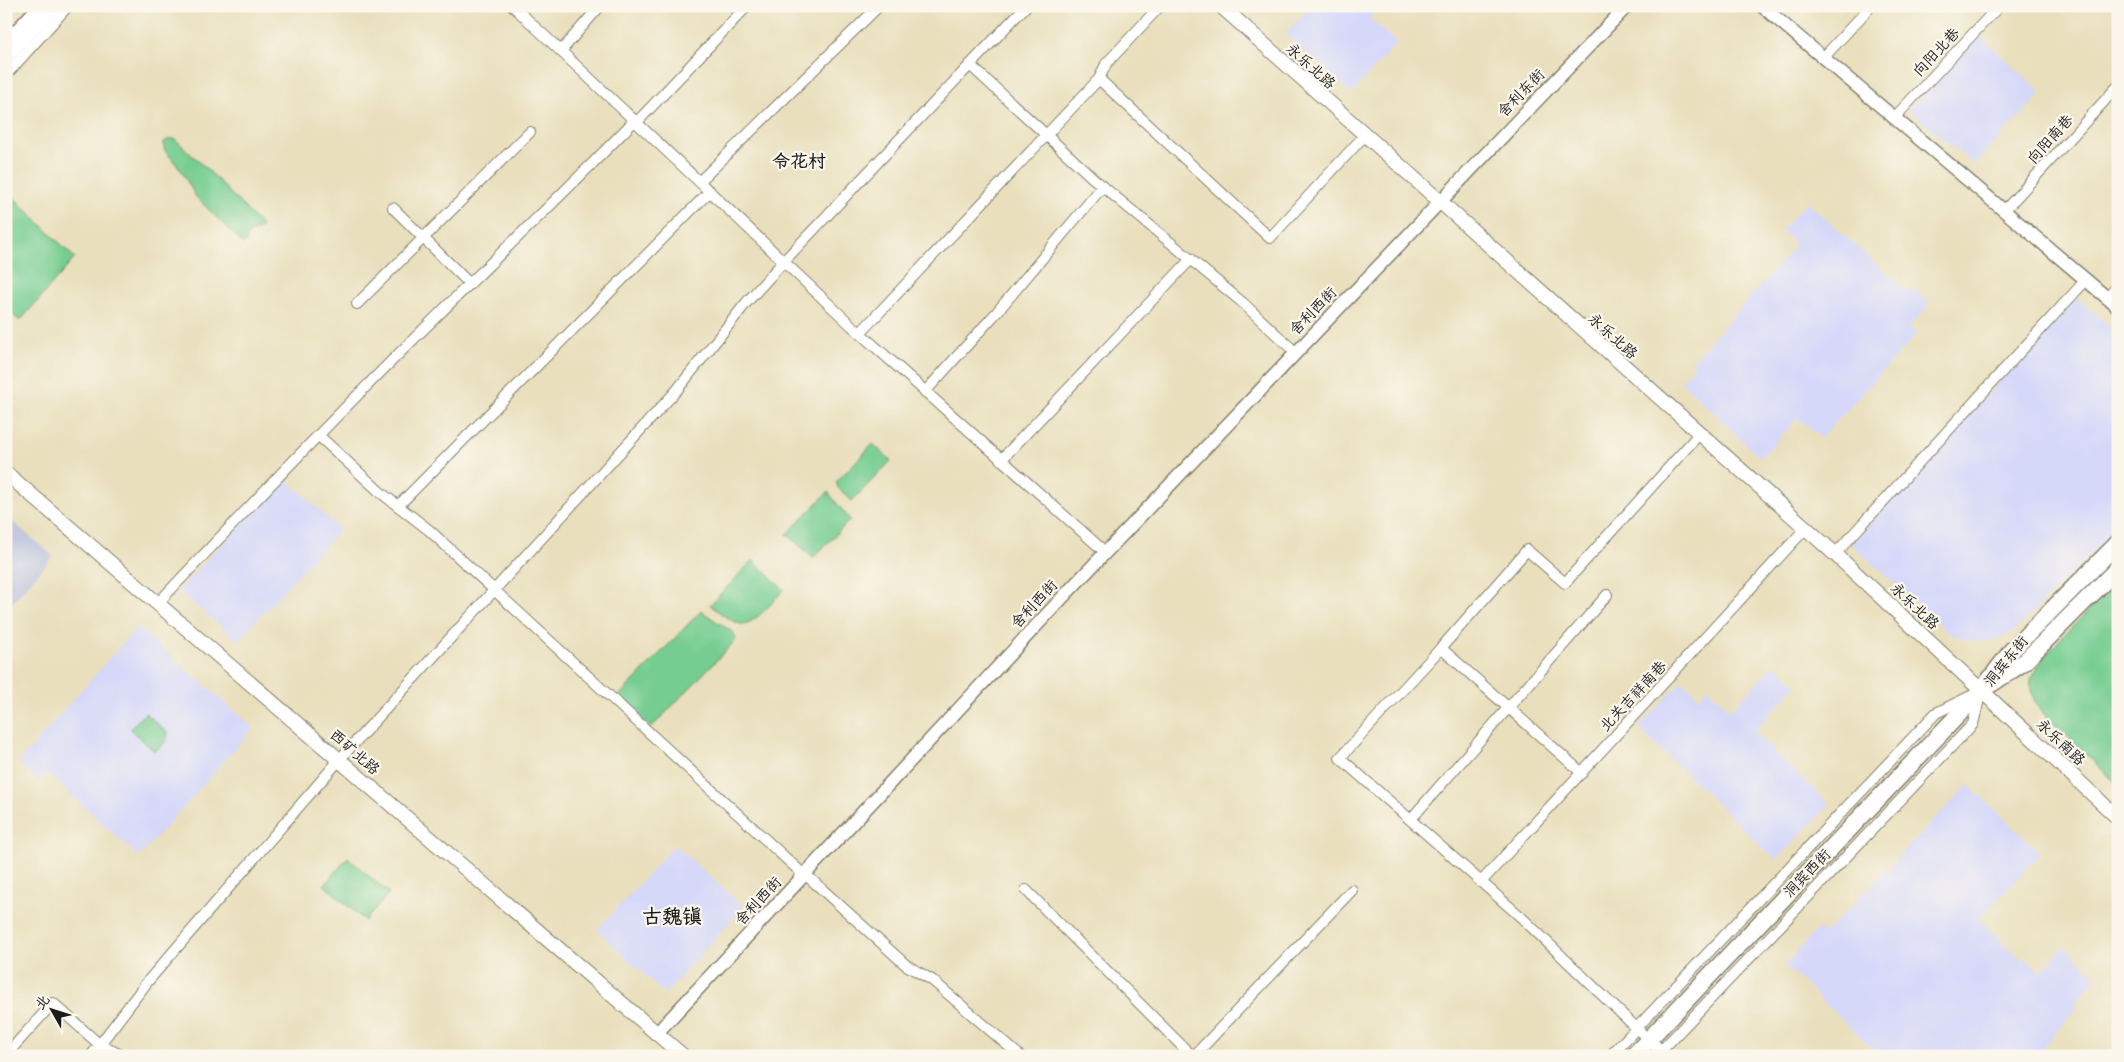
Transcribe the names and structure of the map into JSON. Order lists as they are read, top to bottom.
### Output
{
  "streets": {
    "main road": [
      "永乐北路",
      "洞宾东街",
      "永乐南路",
      "西矿北路",
      "洞宾西街"
    ],
    "street": [
      "向阳北巷",
      "舍利东街",
      "向阳南巷",
      "舍利西街",
      "北关吉祥南巷"
    ]
  },
  "crossings": [
    ["永乐北路", "舍利东街"],
    ["永乐北路", "舍利西街"],
    ["永乐北路", "洞宾东街"],
    ["永乐北路", "北关吉祥南巷"],
    ["永乐北路", "永乐南路"],
    ["永乐北路", "洞宾西街"],
    ["舍利东街", "舍利西街"],
    ["舍利西街", "西矿北路"],
    ["洞宾东街", "永乐南路"],
    ["洞宾东街", "洞宾西街"],
    ["永乐南路", "洞宾西街"]
  ],
  "districts": ["令花村", "古魏镇"],
  "north": "top left"
}
